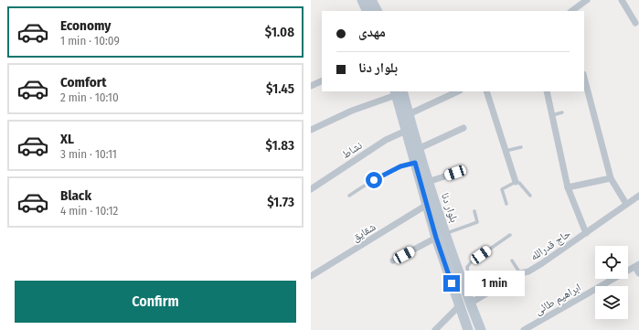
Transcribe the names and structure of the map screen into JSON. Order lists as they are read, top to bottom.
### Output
{
  "streets": {
    "main road": ["بلوار دنا"],
    "street": [
      "نشاط",
      "شقایق",
      "حاج قدرالله",
      "ابراهیم طائی"
    ]
  },
  "crossings": [
    ["نشاط", "بلوار دنا"],
    ["بلوار دنا", "شقایق"],
    ["بلوار دنا", "حاج قدرالله"]
  ],
  "page": {
    "list": [
      {
        "name": "Economy",
        "note": "1 min · 10:09",
        "value": "$1.08"
      },
      {
        "name": "Comfort",
        "note": "2 min · 10:10",
        "value": "$1.45"
      },
      {
        "name": "XL",
        "note": "3 min · 10:11",
        "value": "$1.83"
      },
      {
        "name": "Black",
        "note": "4 min · 10:12",
        "value": "$1.73"
      }
    ],
    "banner": ["مهدی", "بلوار دنا"],
    "bubble": "1 min",
    "buttons": "Confirm"
  }
}
